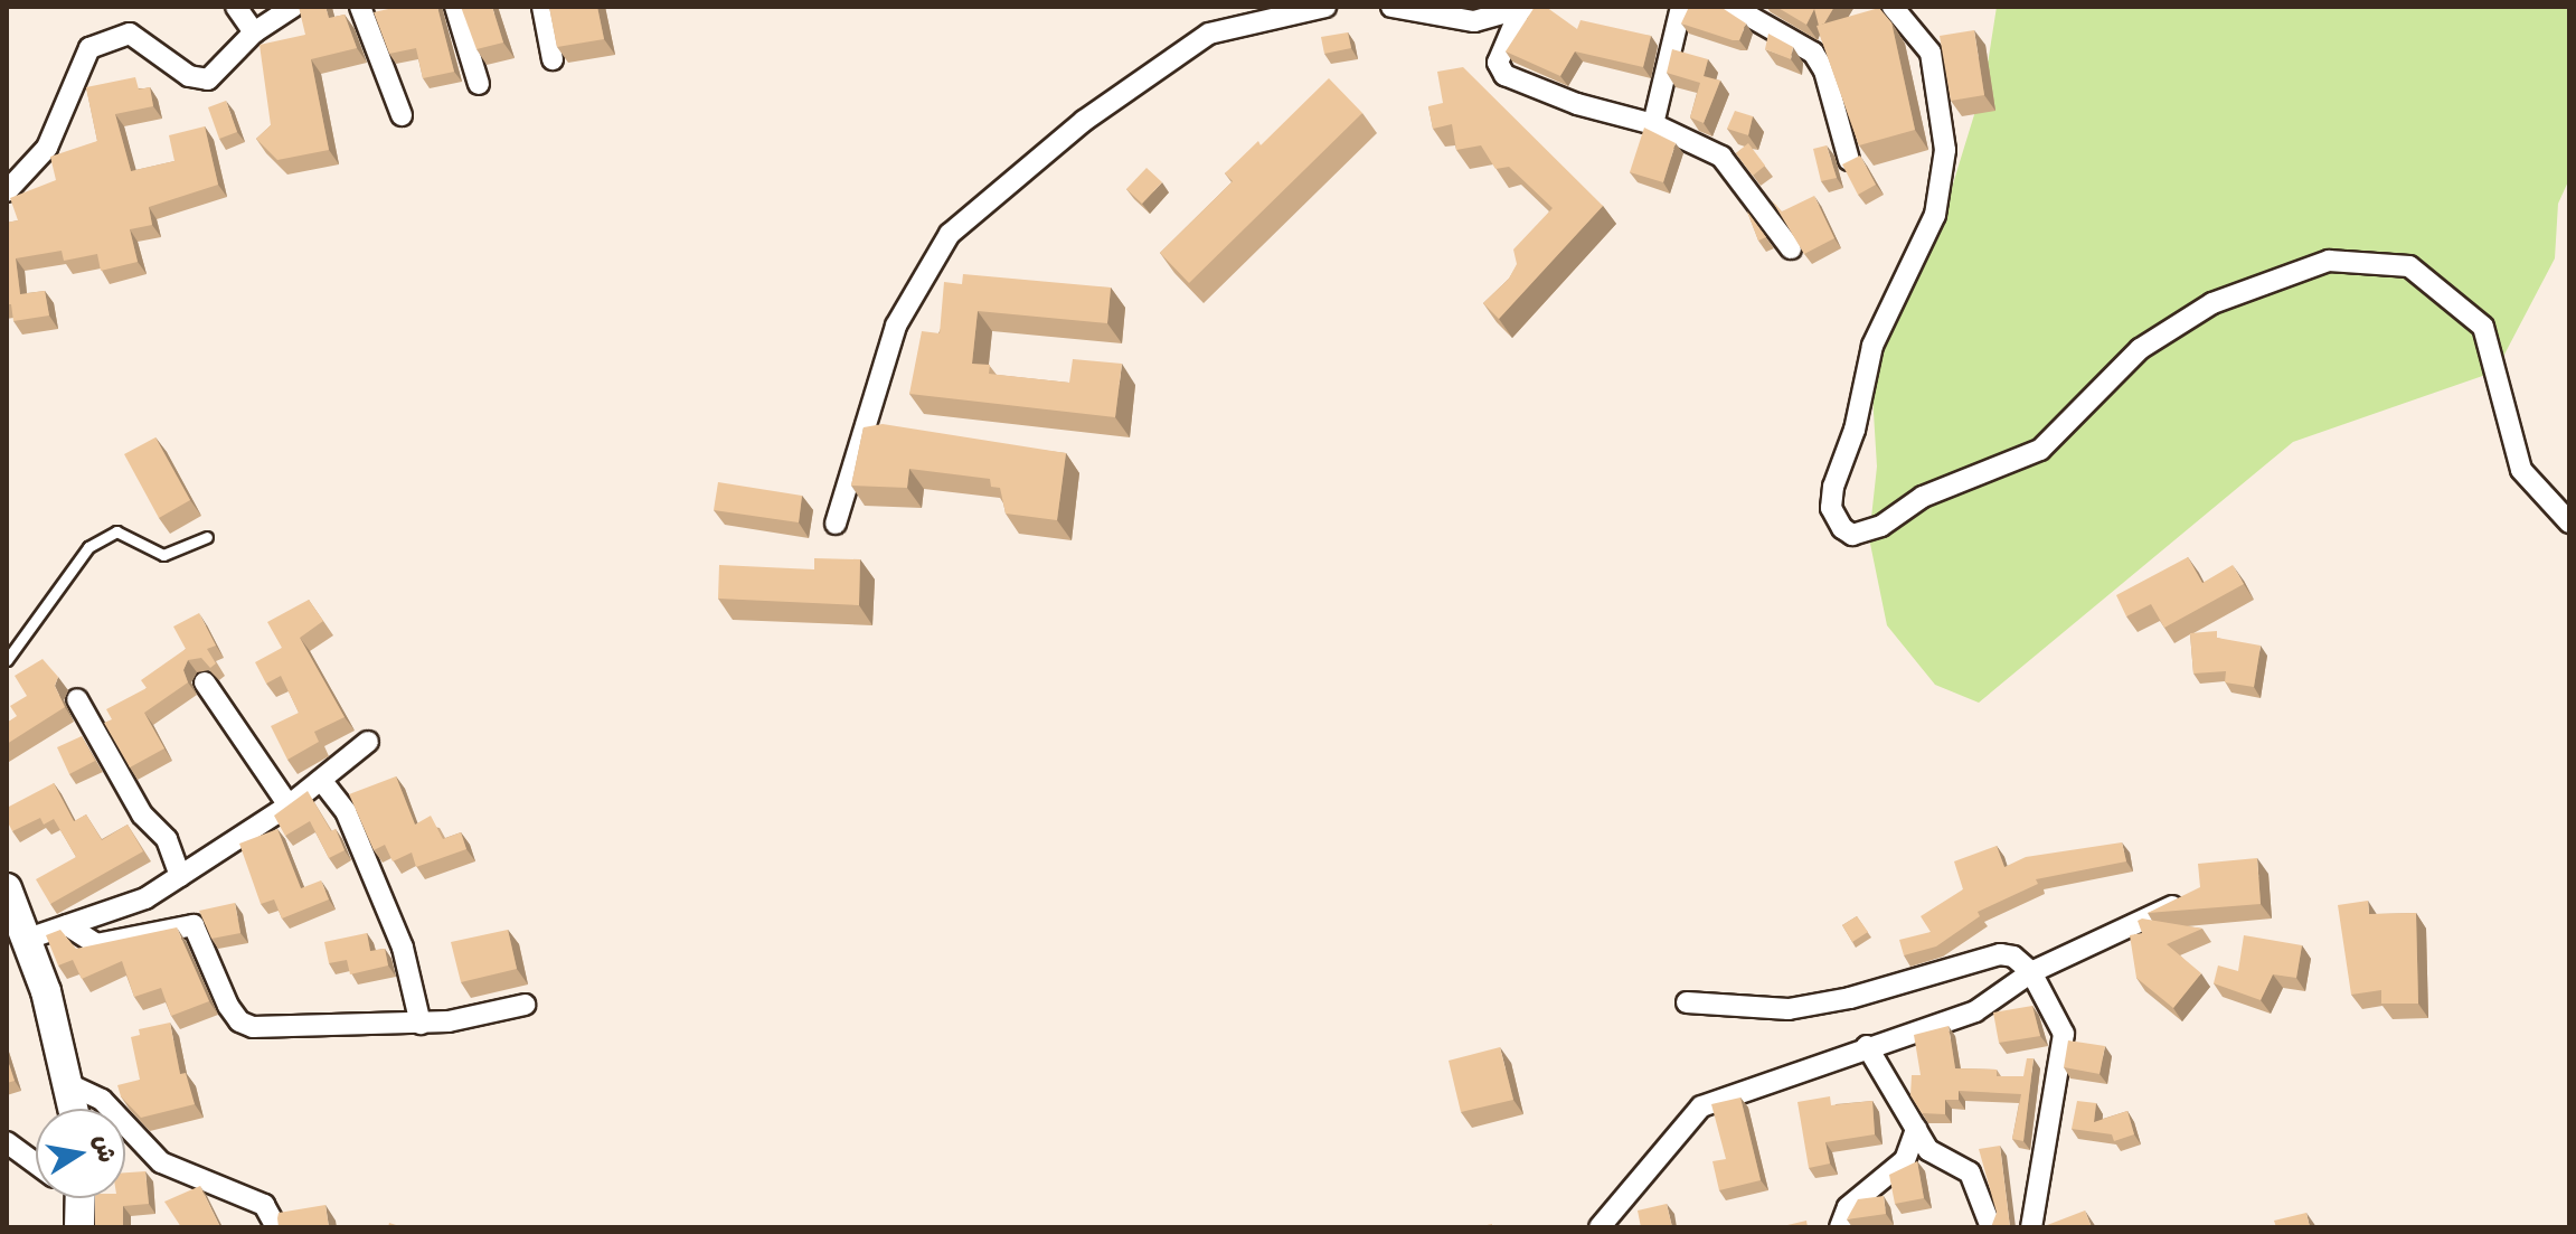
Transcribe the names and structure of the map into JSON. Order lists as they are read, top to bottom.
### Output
{
  "north": "right"
}
